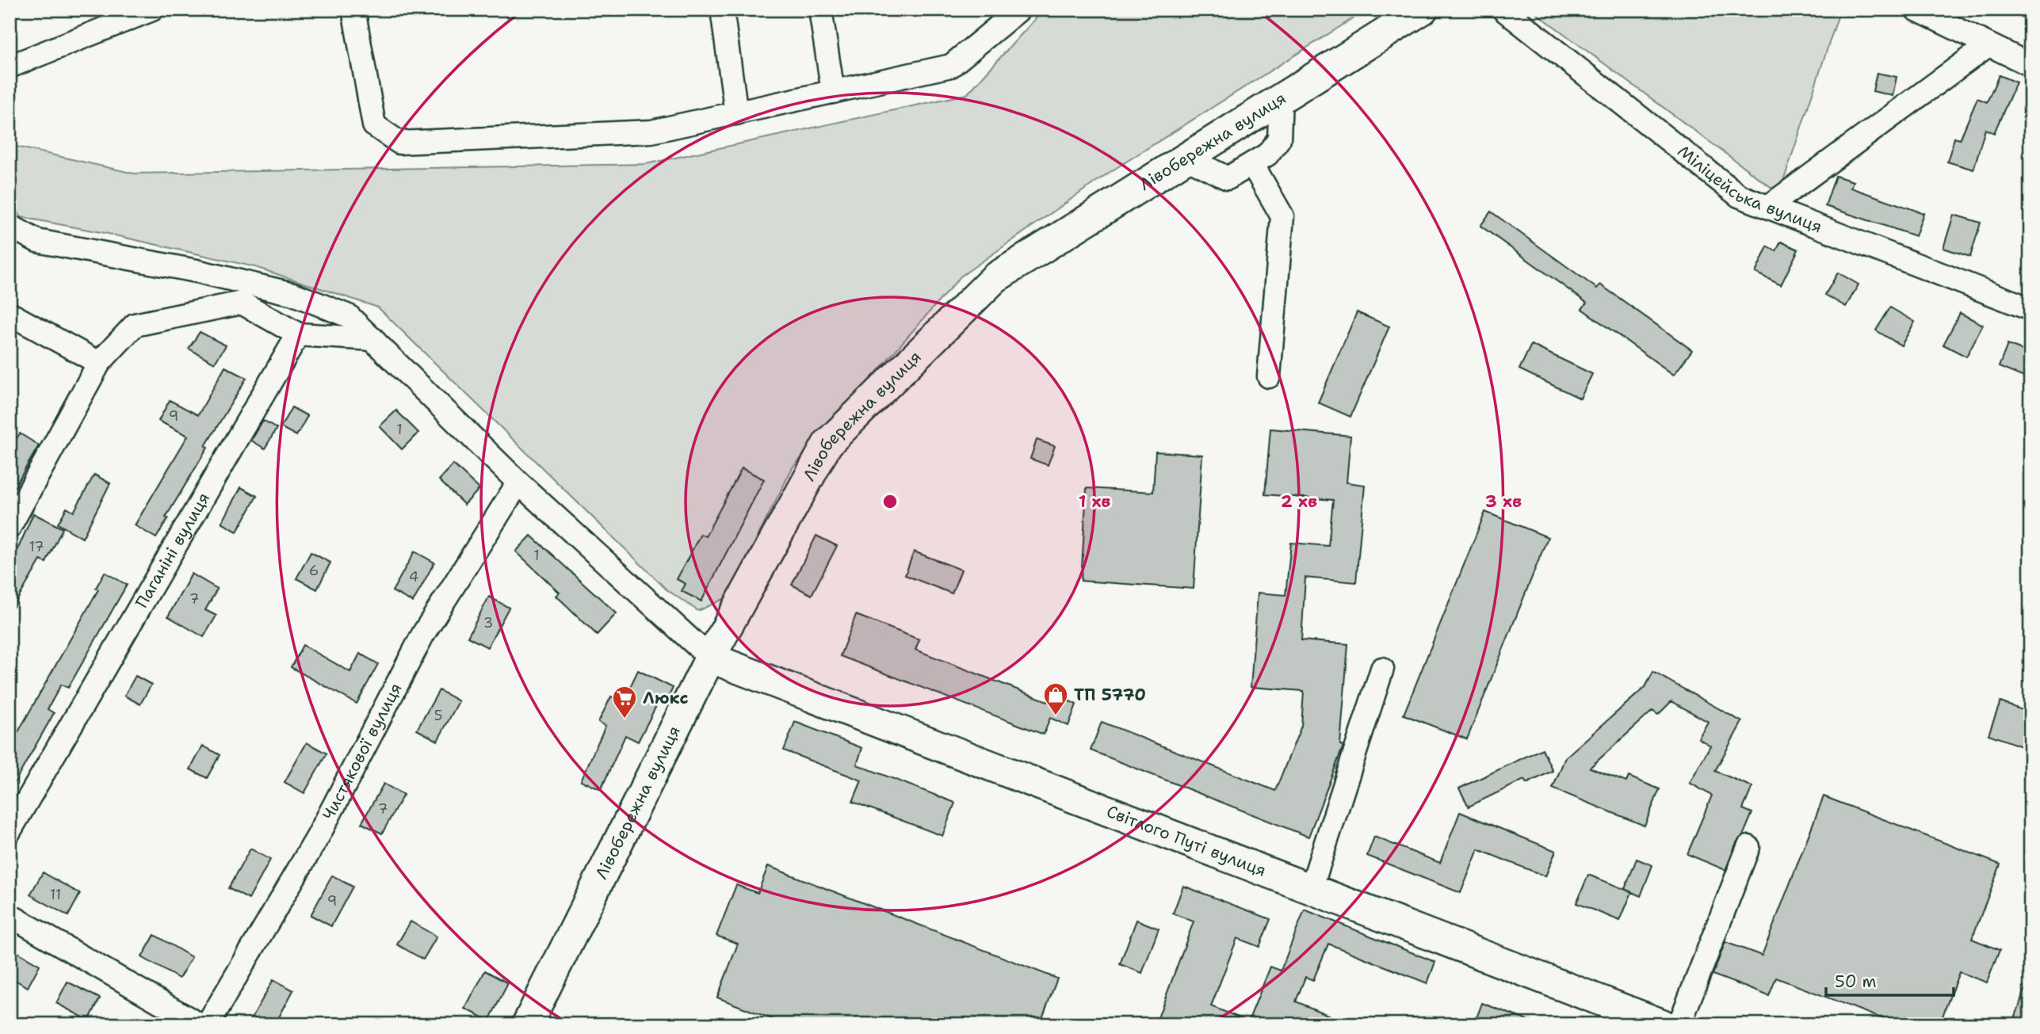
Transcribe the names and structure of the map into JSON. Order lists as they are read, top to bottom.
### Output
{
  "streets": {
    "main road": ["Лівобережна вулиця", "Світлого Путі вулиця"],
    "street": ["Міліцейська вулиця", "Паганіні вулиця", "Чистякової вулиця"]
  },
  "crossings": [
    ["Лівобережна вулиця", "Світлого Путі вулиця"]
  ],
  "places": {
    "shop": ["ТП 5770"],
    "supermarket": ["Люкс"]
  },
  "house_numbers": [
    "9",
    "1",
    "17",
    "1",
    "6",
    "4",
    "7",
    "3",
    "5",
    "7",
    "11",
    "9"
  ],
  "scale_bar": "50 m",
  "rings": ["1 хв", "2 хв", "3 хв"]
}
